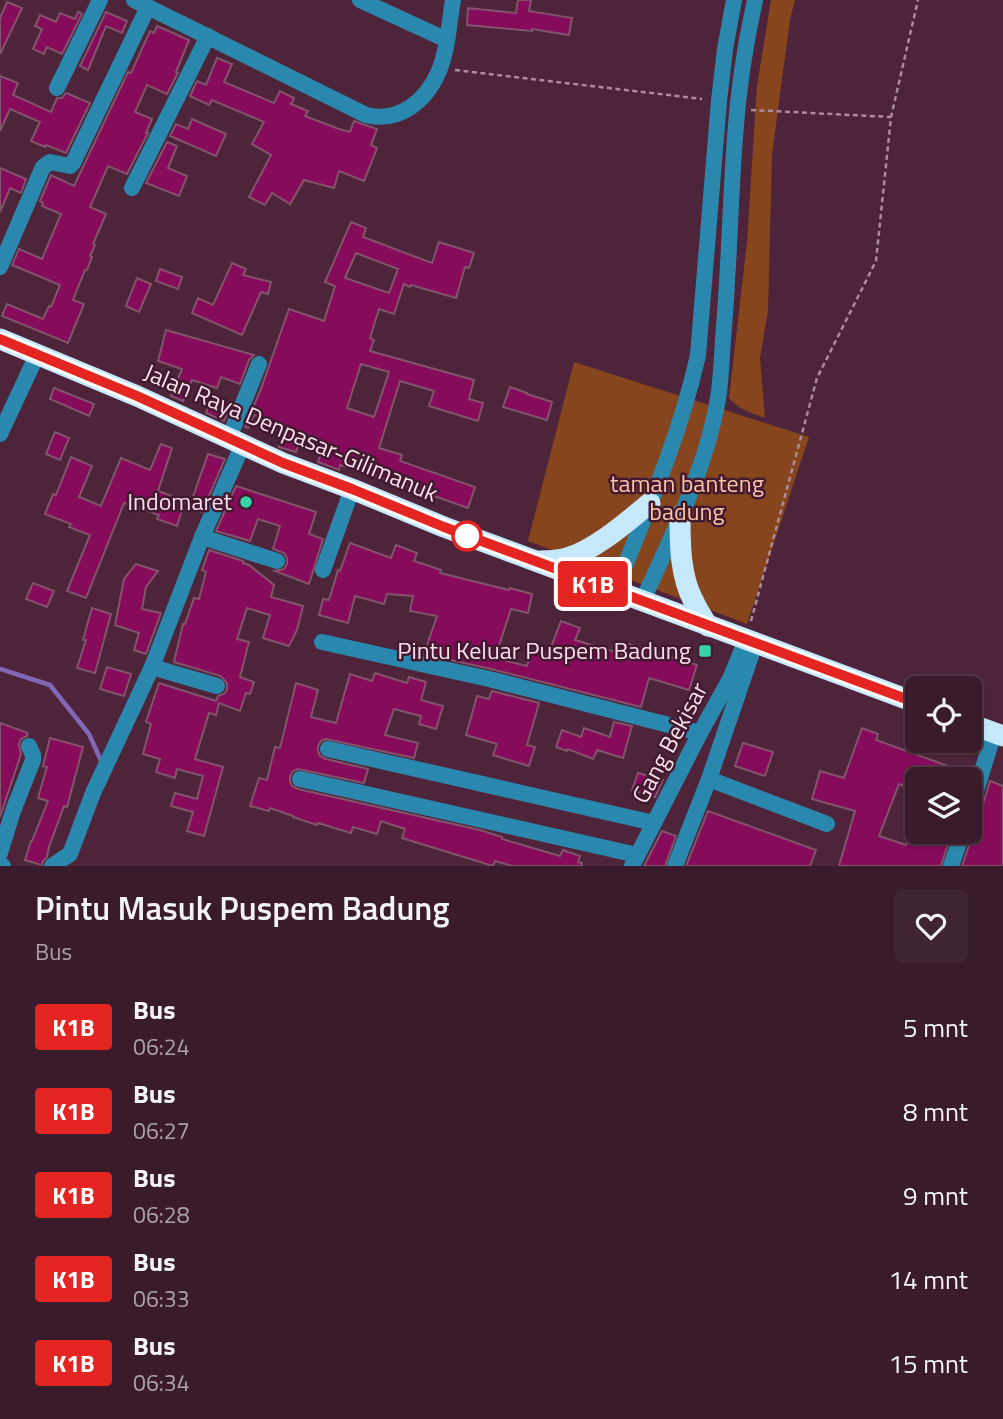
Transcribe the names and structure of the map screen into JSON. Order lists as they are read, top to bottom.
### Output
{
  "streets": {
    "highway": ["Jalan Raya Denpasar-Gilimanuk"],
    "street": ["Gang Bekisar"]
  },
  "crossings": [
    ["Jalan Raya Denpasar-Gilimanuk", "Gang Bekisar"]
  ],
  "parks": ["taman banteng badung"],
  "places": {
    "other": ["Indomaret"],
    "transit": ["Pintu Keluar Puspem Badung"]
  },
  "lines": ["bus line K1B"],
  "page": {
    "on_map": "K1B",
    "heading": ["Pintu Masuk Puspem Badung", "Bus"],
    "list": [
      {
        "mark": "K1B",
        "name": "Bus",
        "note": "06:24",
        "value": "5 mnt"
      },
      {
        "mark": "K1B",
        "name": "Bus",
        "note": "06:27",
        "value": "8 mnt"
      },
      {
        "mark": "K1B",
        "name": "Bus",
        "note": "06:28",
        "value": "9 mnt"
      },
      {
        "mark": "K1B",
        "name": "Bus",
        "note": "06:33",
        "value": "14 mnt"
      },
      {
        "mark": "K1B",
        "name": "Bus",
        "note": "06:34",
        "value": "15 mnt"
      }
    ]
  }
}
